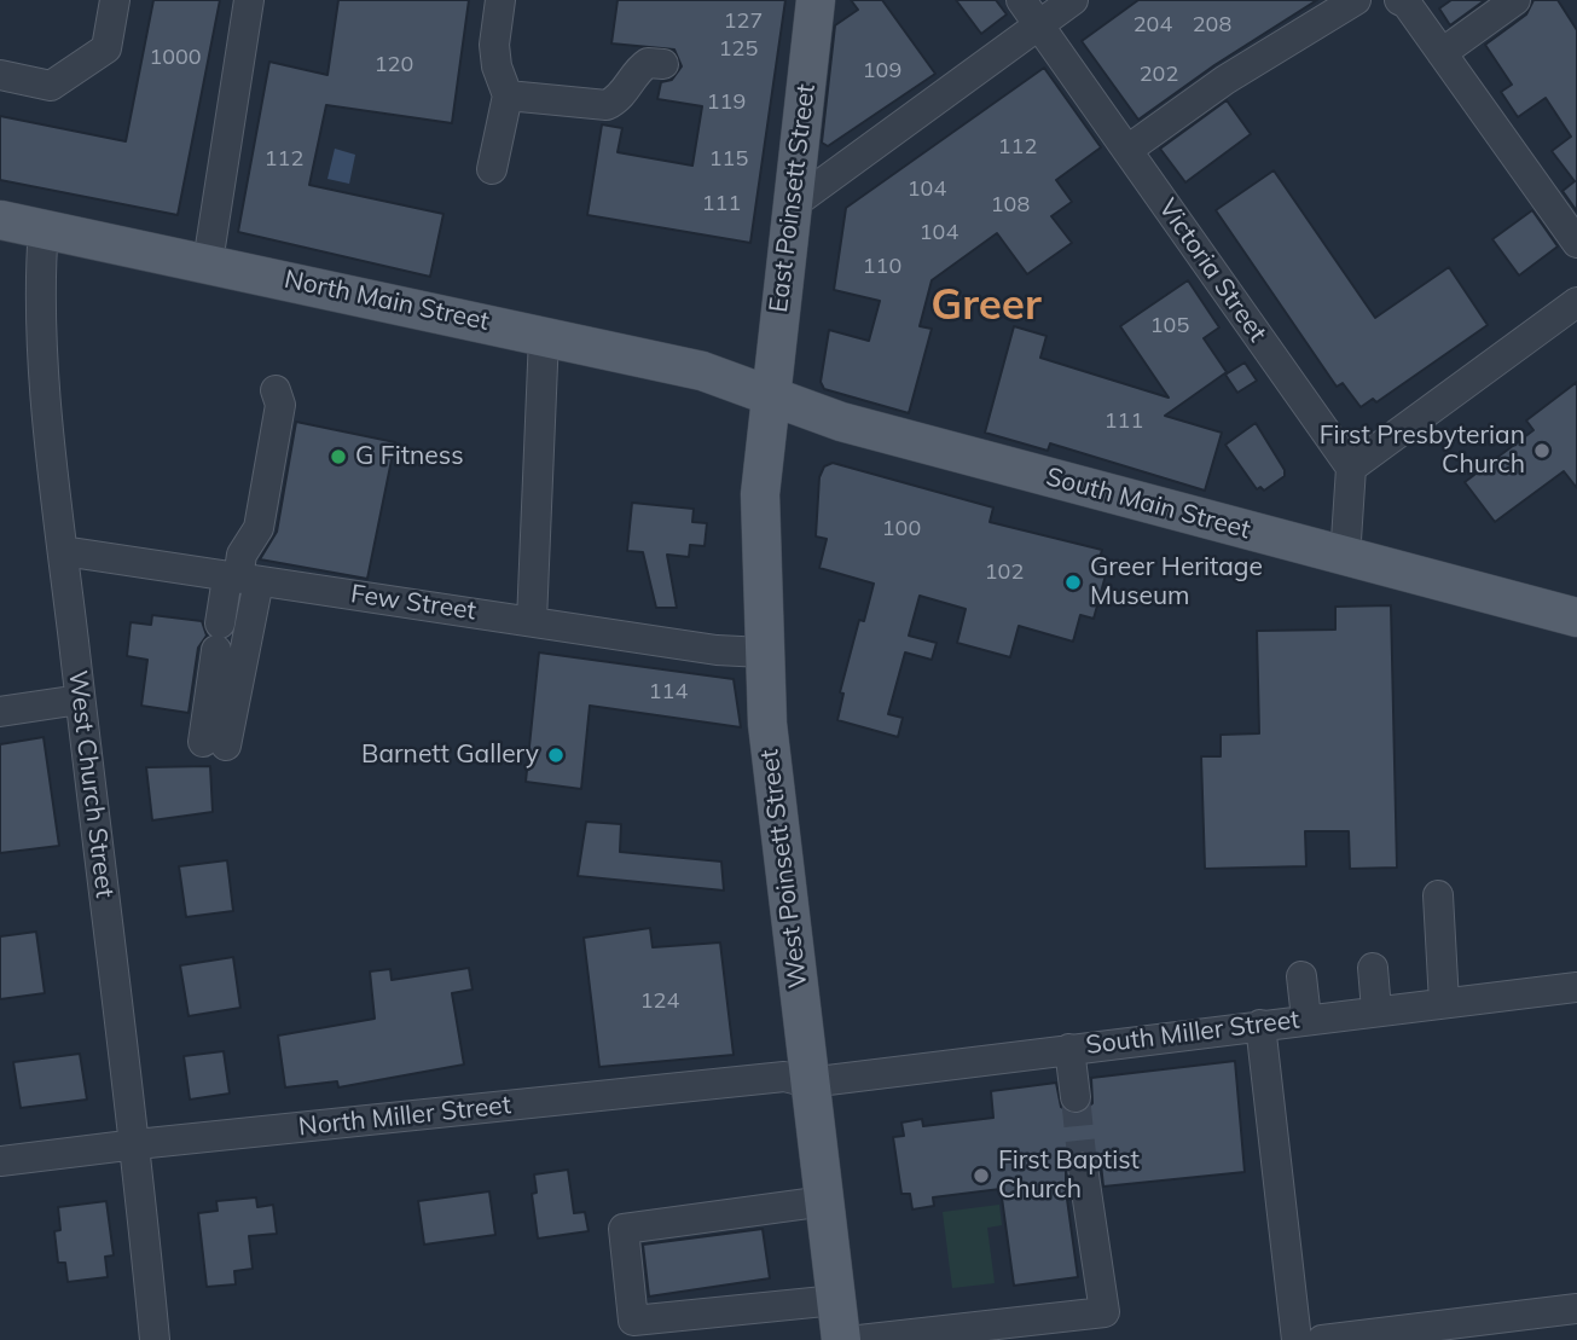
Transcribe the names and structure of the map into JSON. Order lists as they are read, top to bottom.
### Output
{
  "streets": {
    "main road": [
      "East Poinsett Street",
      "North Main Street",
      "South Main Street",
      "West Poinsett Street"
    ],
    "street": [
      "Victoria Street",
      "Few Street",
      "West Church Street",
      "South Miller Street",
      "North Miller Street"
    ]
  },
  "crossings": [
    ["East Poinsett Street", "North Main Street"],
    ["East Poinsett Street", "South Main Street"],
    ["East Poinsett Street", "West Poinsett Street"],
    ["North Main Street", "South Main Street"],
    ["North Main Street", "West Church Street"],
    ["North Main Street", "West Poinsett Street"],
    ["South Main Street", "West Poinsett Street"],
    ["Few Street", "West Church Street"],
    ["Few Street", "West Poinsett Street"],
    ["West Church Street", "North Miller Street"],
    ["West Poinsett Street", "South Miller Street"],
    ["West Poinsett Street", "North Miller Street"],
    ["South Miller Street", "North Miller Street"]
  ],
  "districts": ["Greer"],
  "places": [
    "First Presbyterian Church",
    "G Fitness",
    "Greer Heritage Museum",
    "Barnett Gallery",
    "First Baptist Church"
  ],
  "house_numbers": [
    "127",
    "204",
    "208",
    "125",
    "1000",
    "120",
    "109",
    "202",
    "119",
    "112",
    "112",
    "115",
    "104",
    "111",
    "108",
    "104",
    "110",
    "105",
    "111",
    "100",
    "102",
    "114",
    "124"
  ]
}
